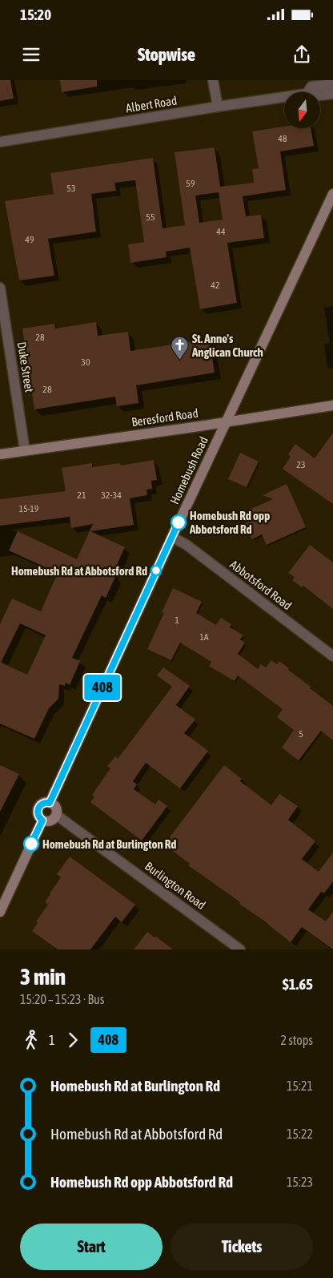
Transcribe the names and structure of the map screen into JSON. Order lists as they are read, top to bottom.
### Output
{
  "streets": {
    "main road": ["Beresford Road", "Homebush Road"],
    "street": [
      "Albert Road",
      "Duke Street",
      "Abbotsford Road",
      "Burlington Road"
    ]
  },
  "crossings": [
    ["Duke Street", "Beresford Road"],
    ["Beresford Road", "Homebush Road"],
    ["Homebush Road", "Abbotsford Road"],
    ["Homebush Road", "Burlington Road"]
  ],
  "places": {
    "church": ["St. Anne's Anglican Church"],
    "other": ["Homebush Rd opp Abbotsford Rd", "Homebush Rd at Abbotsford Rd", "Homebush Rd at Burlington Rd"]
  },
  "lines": ["bus line 408"],
  "house_numbers": [
    "48",
    "59",
    "53",
    "55",
    "44",
    "49",
    "42",
    "28",
    "30",
    "28",
    "23",
    "21",
    "32-34",
    "15-19",
    "1",
    "1A",
    "5"
  ],
  "north": "bottom",
  "page": {
    "status": "15:20",
    "header": "Stopwise",
    "on_map": "408",
    "heading": ["3 min", "15:20 – 15:23 · Bus", "$1.65"],
    "legs": ["1", "408", "2 stops"],
    "list": [
      {
        "name": "Homebush Rd at Burlington Rd",
        "value": "15:21"
      },
      {
        "name": "Homebush Rd at Abbotsford Rd",
        "value": "15:22"
      },
      {
        "name": "Homebush Rd opp Abbotsford Rd",
        "value": "15:23"
      }
    ],
    "buttons": ["Start", "Tickets"]
  }
}
